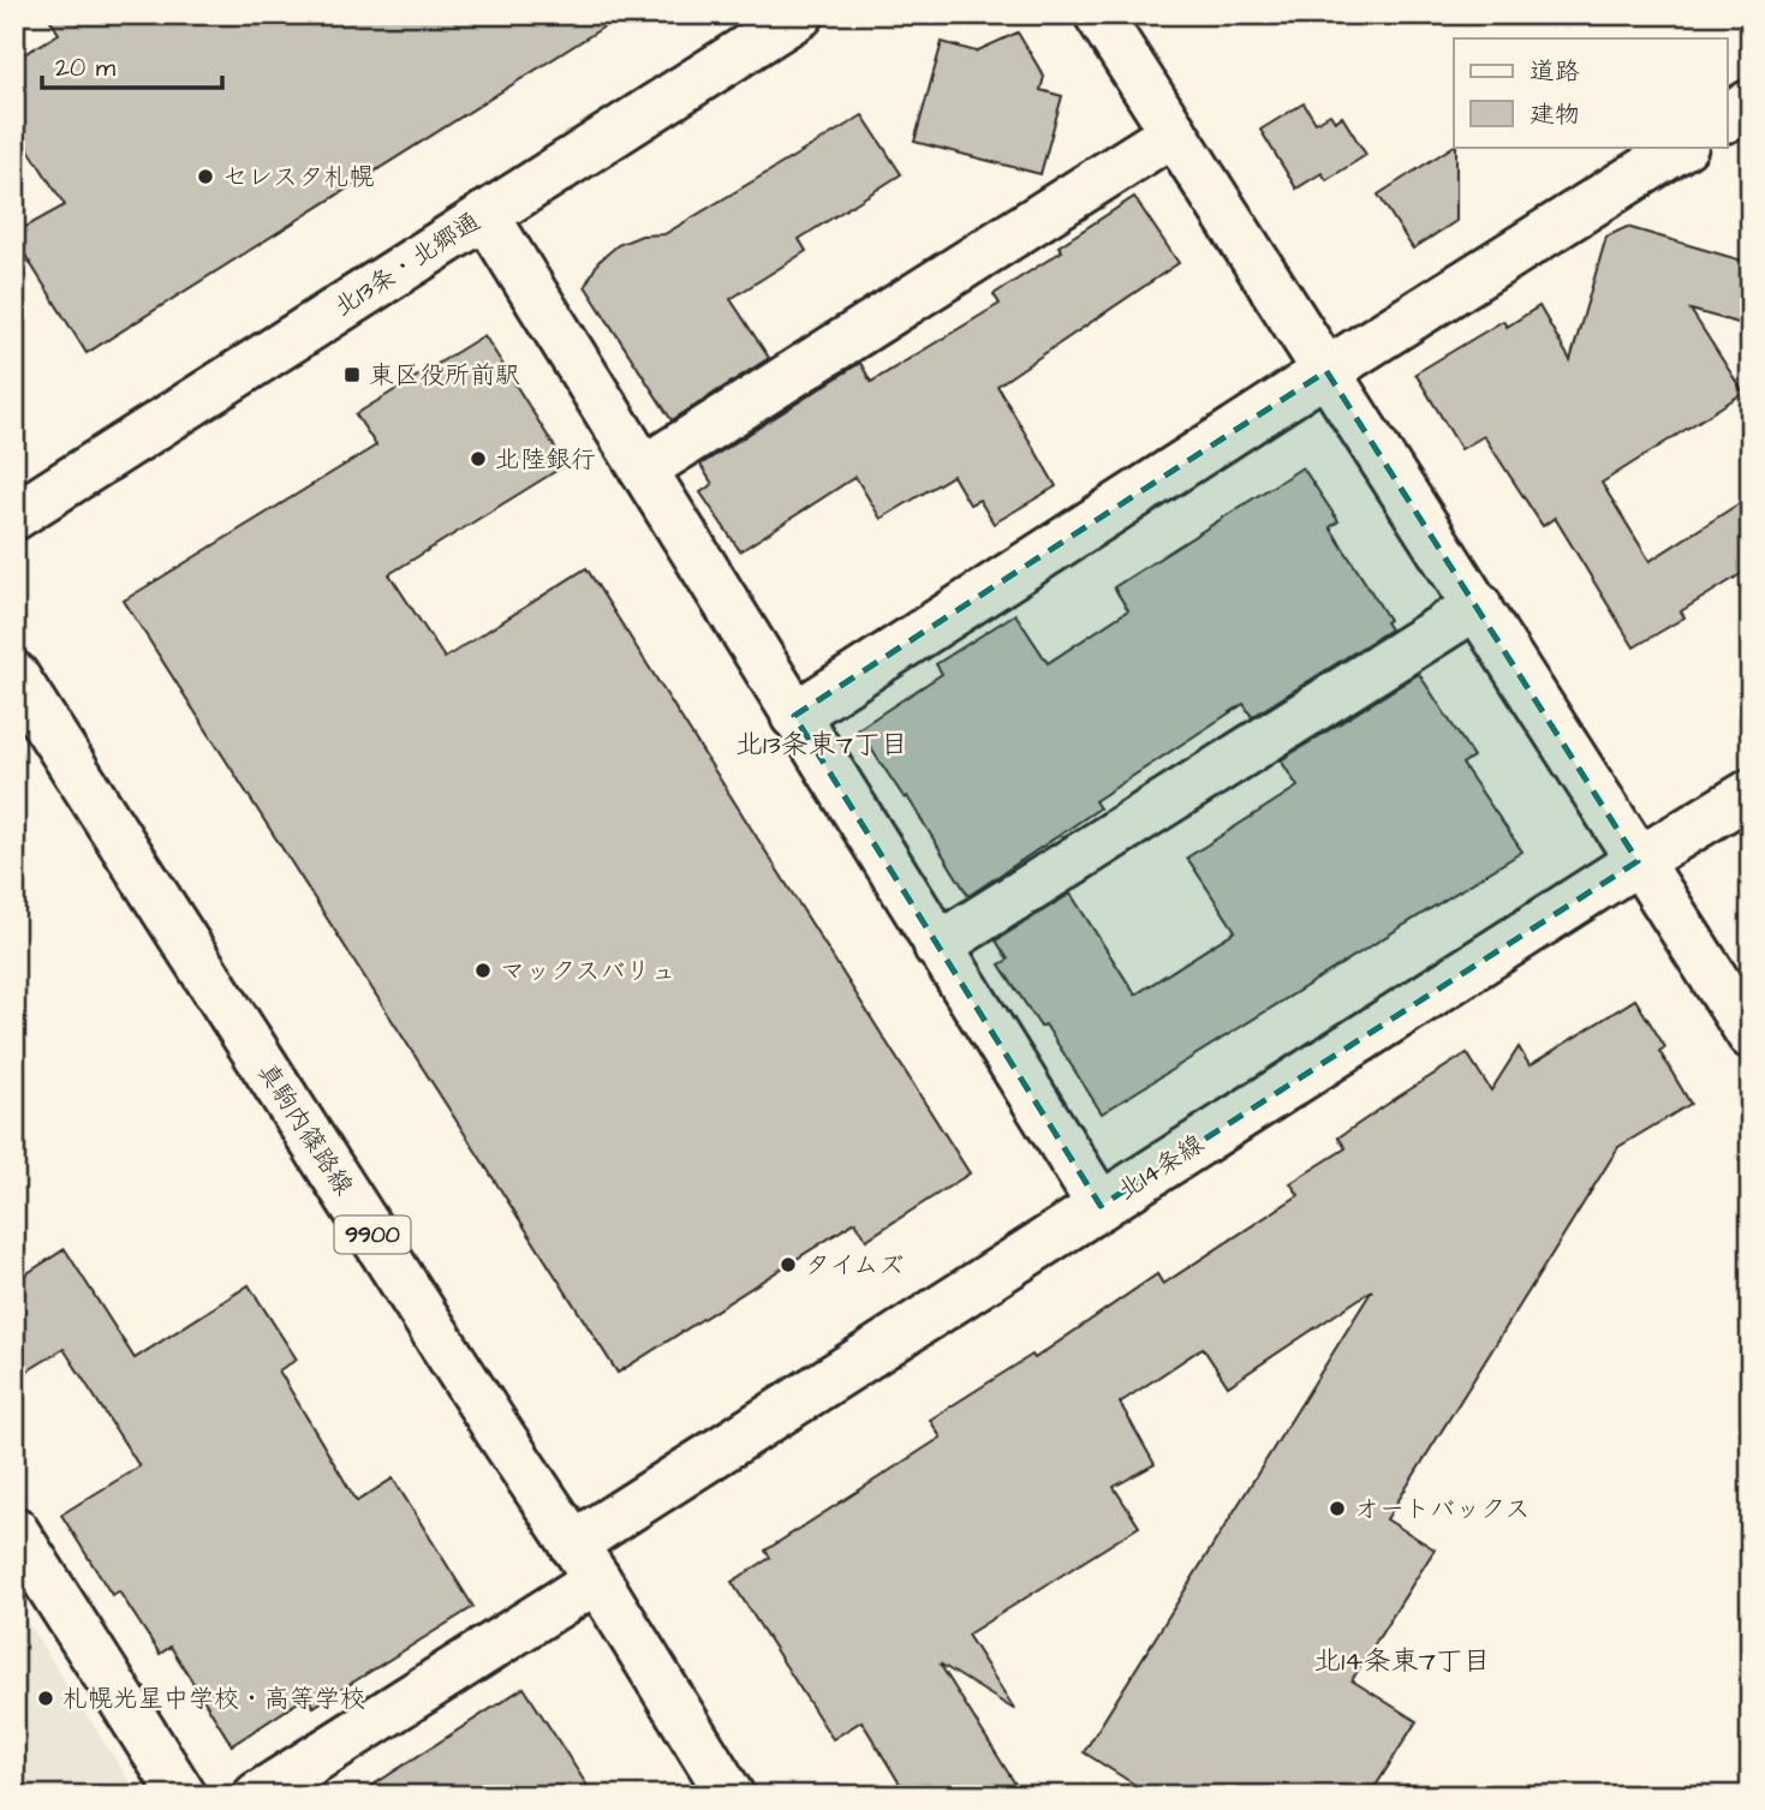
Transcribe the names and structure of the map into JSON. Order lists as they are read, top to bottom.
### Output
{
  "streets": {
    "street": [
      "北13条・北郷通",
      "真駒内篠路線",
      "北14条線",
      "9900"
    ]
  },
  "crossings": [
    ["真駒内篠路線", "北14条線"]
  ],
  "districts": ["北13条東7丁目", "北14条東7丁目"],
  "places": {
    "other": [
      "セレスタ札幌",
      "北陸銀行",
      "マックスバリュ",
      "タイムズ",
      "オートバックス",
      "札幌光星中学校・高等学校"
    ],
    "transit": ["東区役所前駅"]
  },
  "legend": ["道路", "建物"],
  "scale_bar": "20 m"
}
